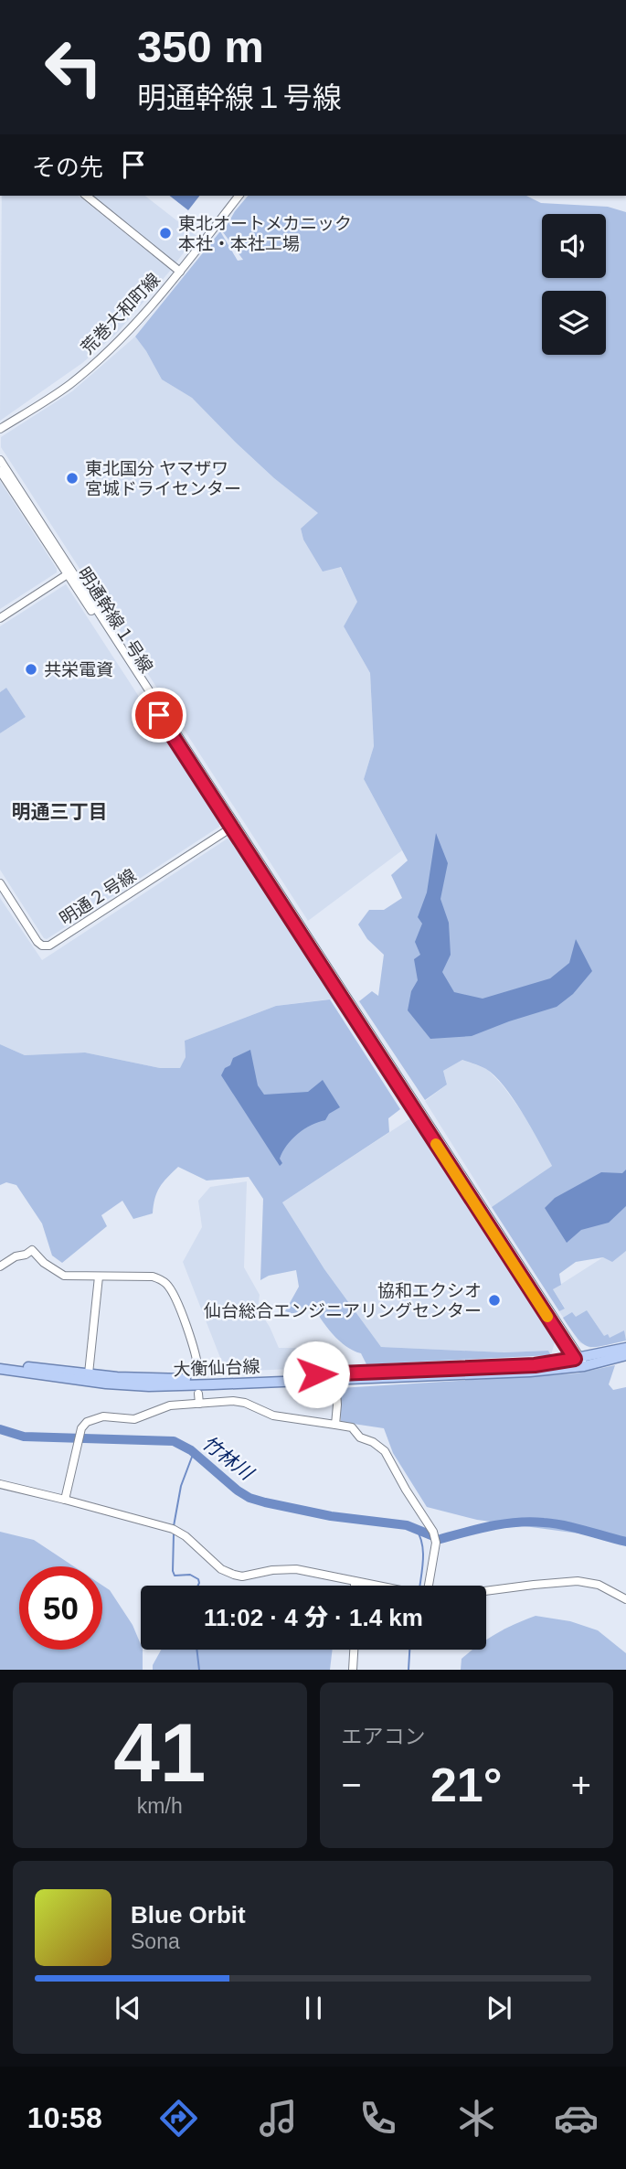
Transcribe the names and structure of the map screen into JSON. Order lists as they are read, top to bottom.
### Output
{
  "streets": {
    "main road": ["大衡仙台線"],
    "street": ["荒巻大和町線", "明通幹線１号線", "明通２号線"]
  },
  "crossings": [
    ["明通幹線１号線", "明通２号線"],
    ["明通幹線１号線", "大衡仙台線"]
  ],
  "districts": ["明通三丁目"],
  "water": ["竹林川"],
  "places": [
    "東北オートメカニック 本社・本社工場",
    "東北国分 ヤマザワ 宮城ドライセンター",
    "共栄電資",
    "協和エクシオ 仙台総合エンジニアリングセンター"
  ],
  "page": {
    "turn": ["350 m", "明通幹線１号線"],
    "then": "その先",
    "limit": "50",
    "trip": "11:02 · 4 分 · 1.4 km",
    "tile": [
      ["41", "km/h"],
      "エアコン"
    ],
    "heat": ["−", "21°", "+"],
    "song": ["Blue Orbit", "Sona"],
    "tabs": "10:58"
  }
}
